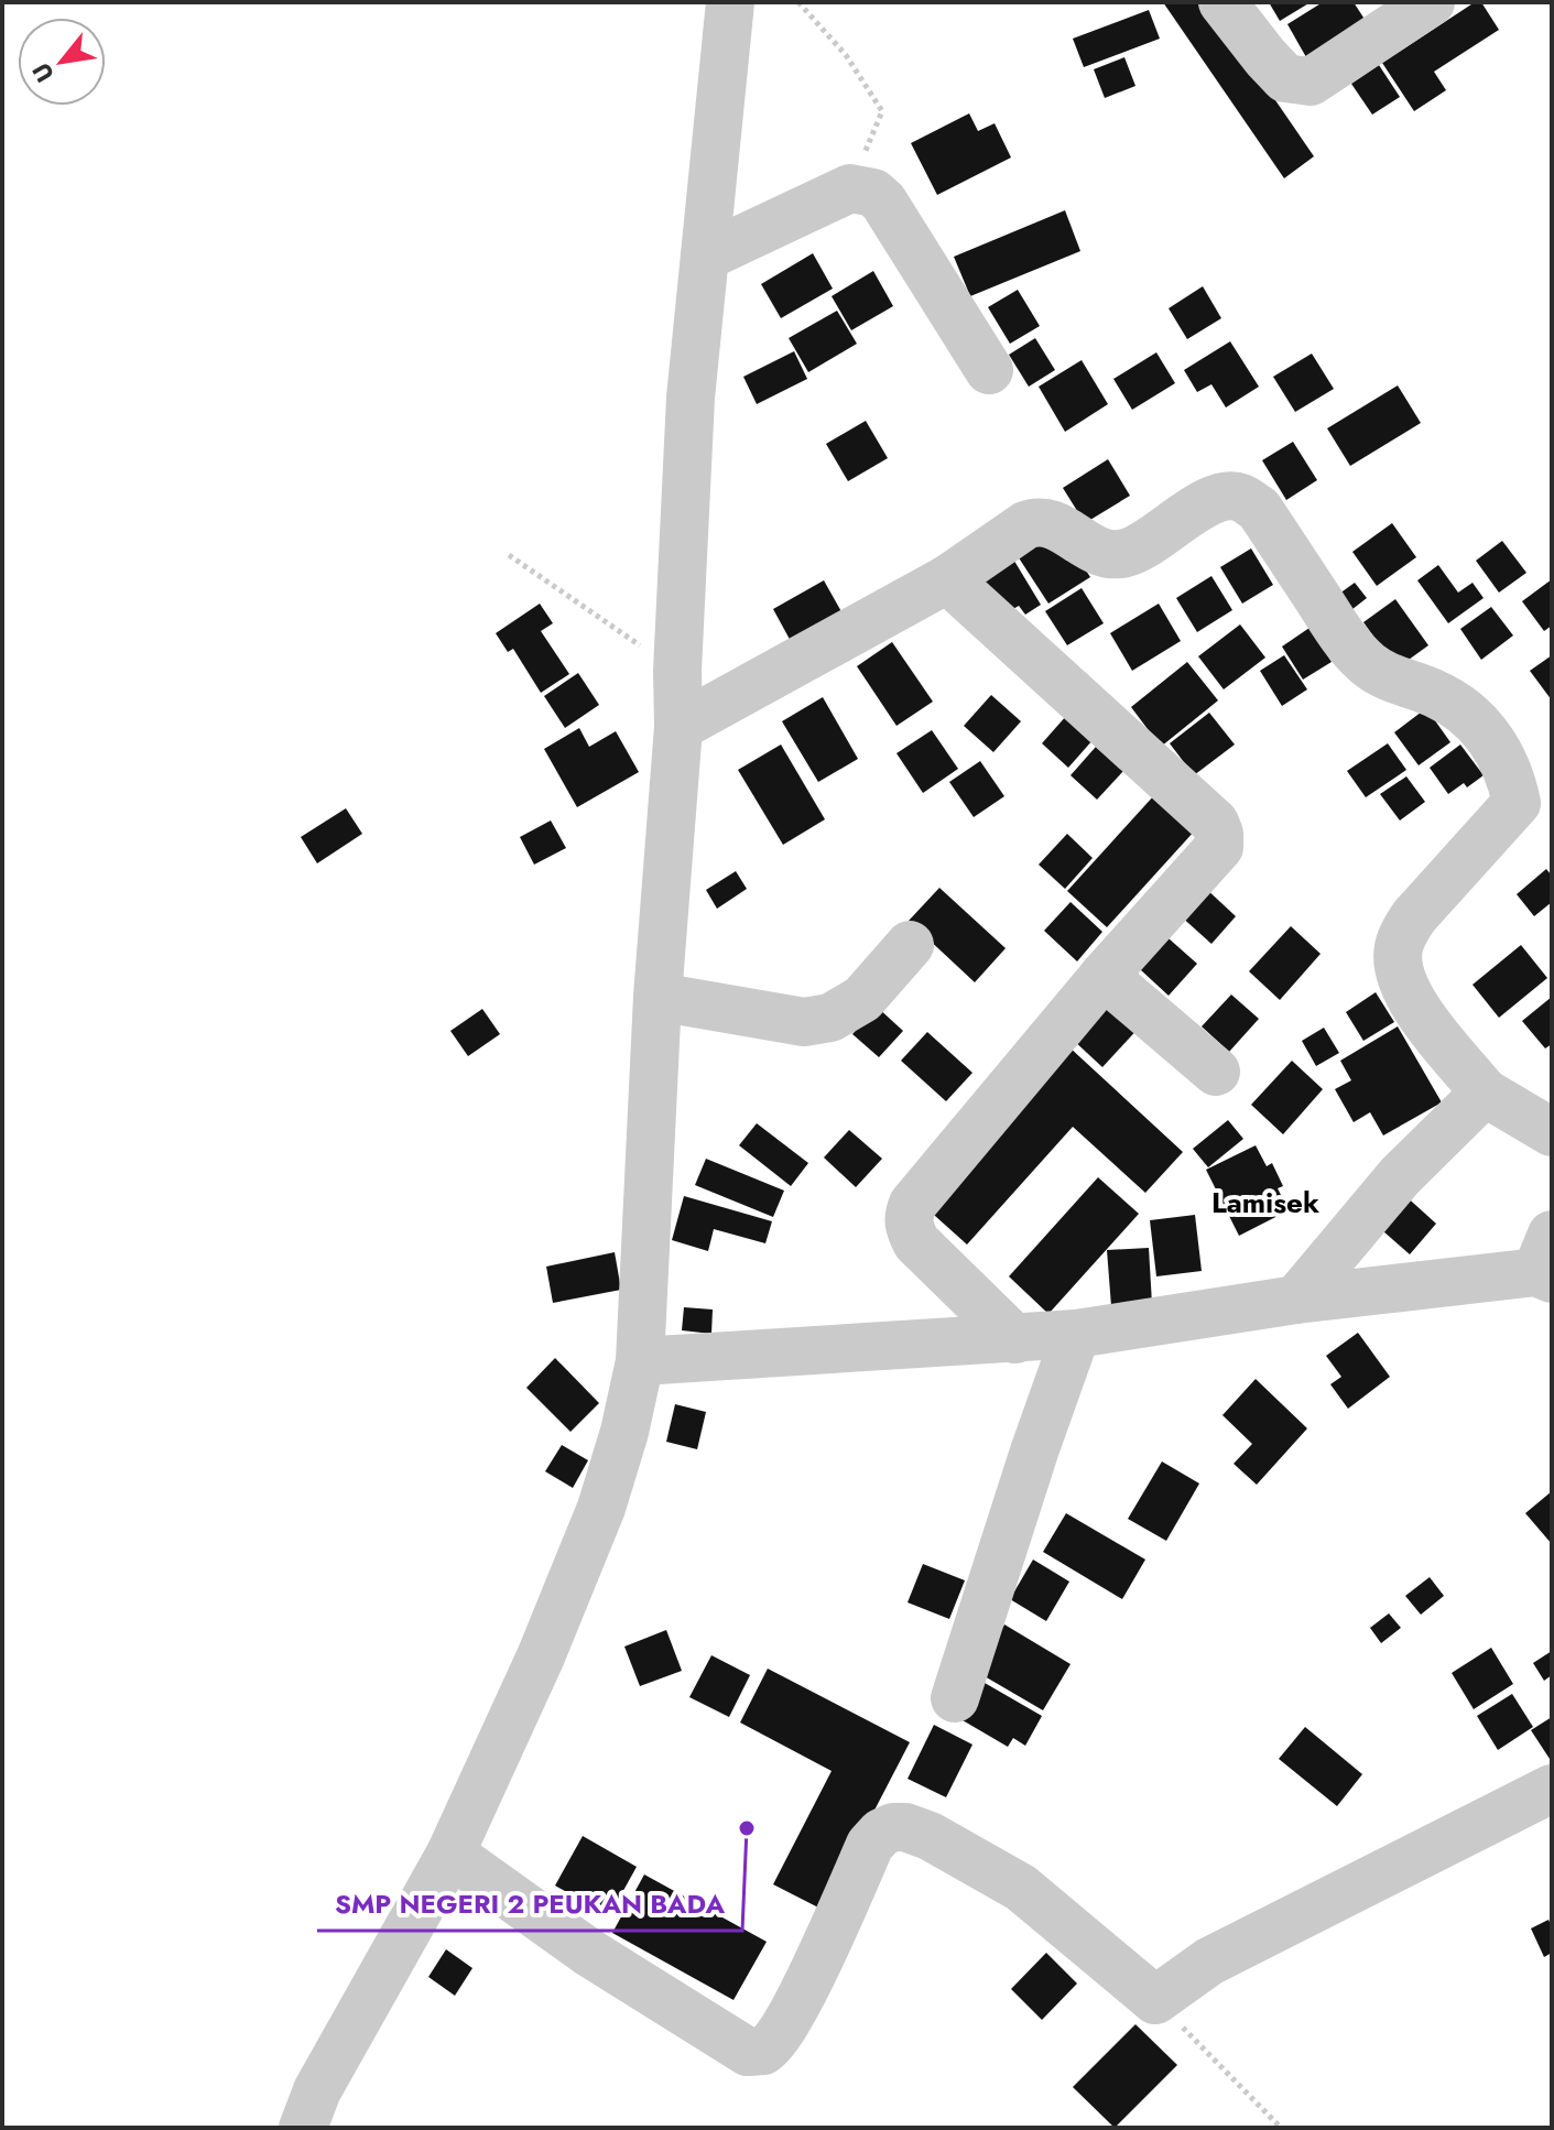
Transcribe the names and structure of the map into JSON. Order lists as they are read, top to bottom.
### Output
{
  "districts": ["Lamisek"],
  "places": ["SMP NEGERI 2 PEUKAN BADA"],
  "north": "bottom left"
}
